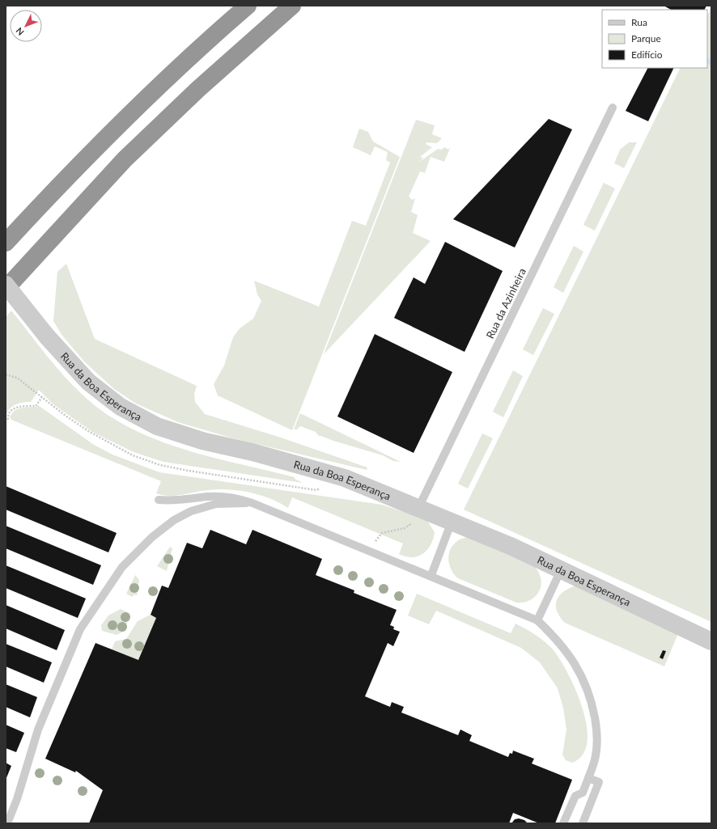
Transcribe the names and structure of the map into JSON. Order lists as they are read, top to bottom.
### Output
{
  "streets": {
    "street": ["Rua da Boa Esperança"],
    "lane": ["Rua da Azinheira"]
  },
  "crossings": [
    ["Rua da Azinheira", "Rua da Boa Esperança"]
  ],
  "legend": ["Rua", "Parque", "Edifício"],
  "north": "bottom left"
}
